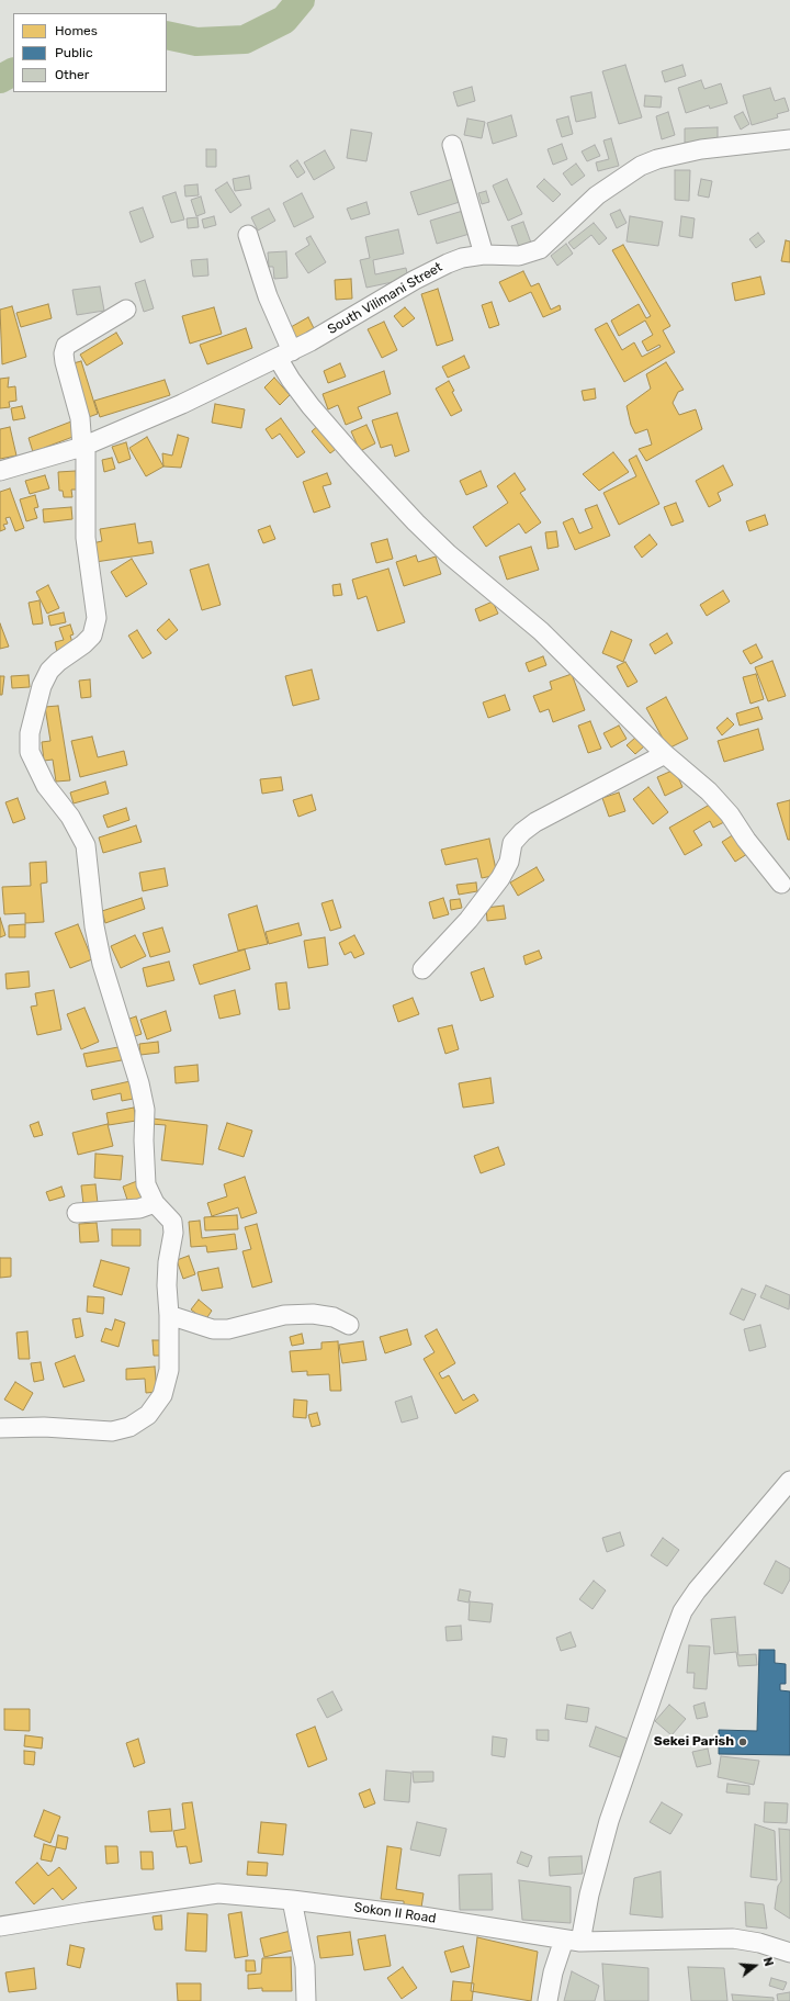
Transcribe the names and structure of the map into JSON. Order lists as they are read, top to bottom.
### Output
{
  "streets": {
    "street": ["South Vilimani Street", "Sokon II Road"]
  },
  "places": ["Sekei Parish"],
  "legend": ["Homes", "Public", "Other"],
  "north": "right"
}
